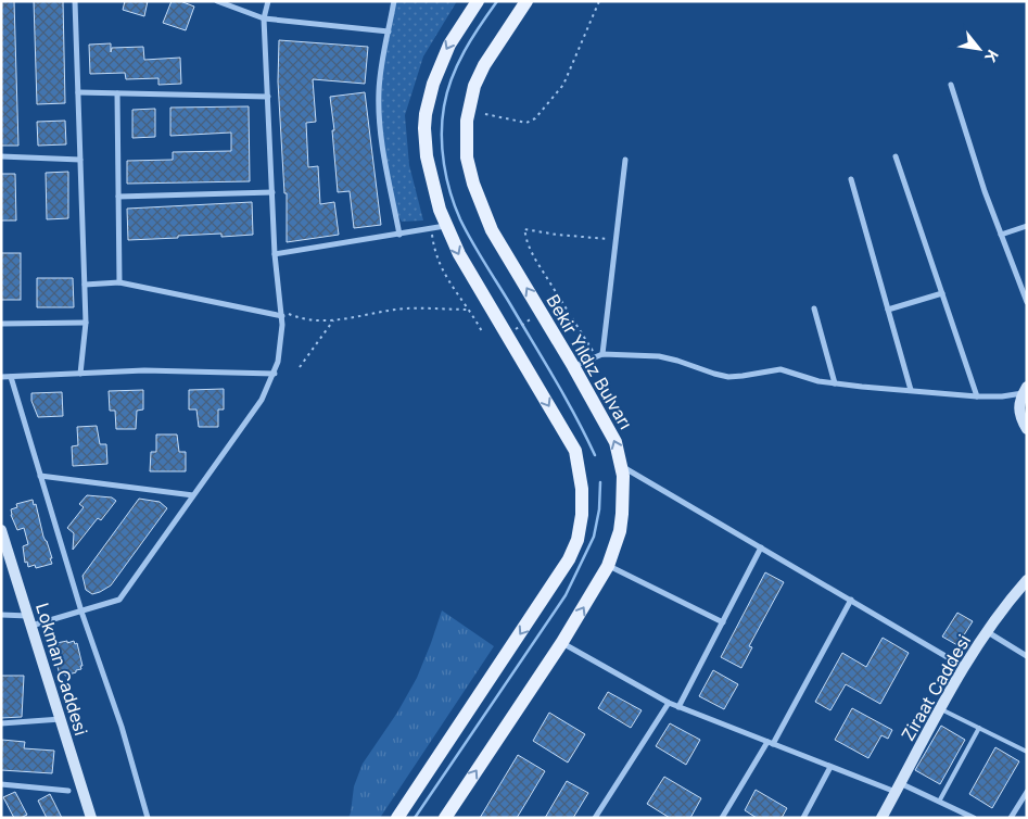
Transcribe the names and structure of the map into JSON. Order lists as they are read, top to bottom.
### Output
{
  "streets": {
    "main road": ["Bekir Yıldız Bulvarı"],
    "street": ["Lokman Caddesi", "Ziraat Caddesi"]
  },
  "one_way": ["Bekir Yıldız Bulvarı"],
  "north": "bottom right"
}
